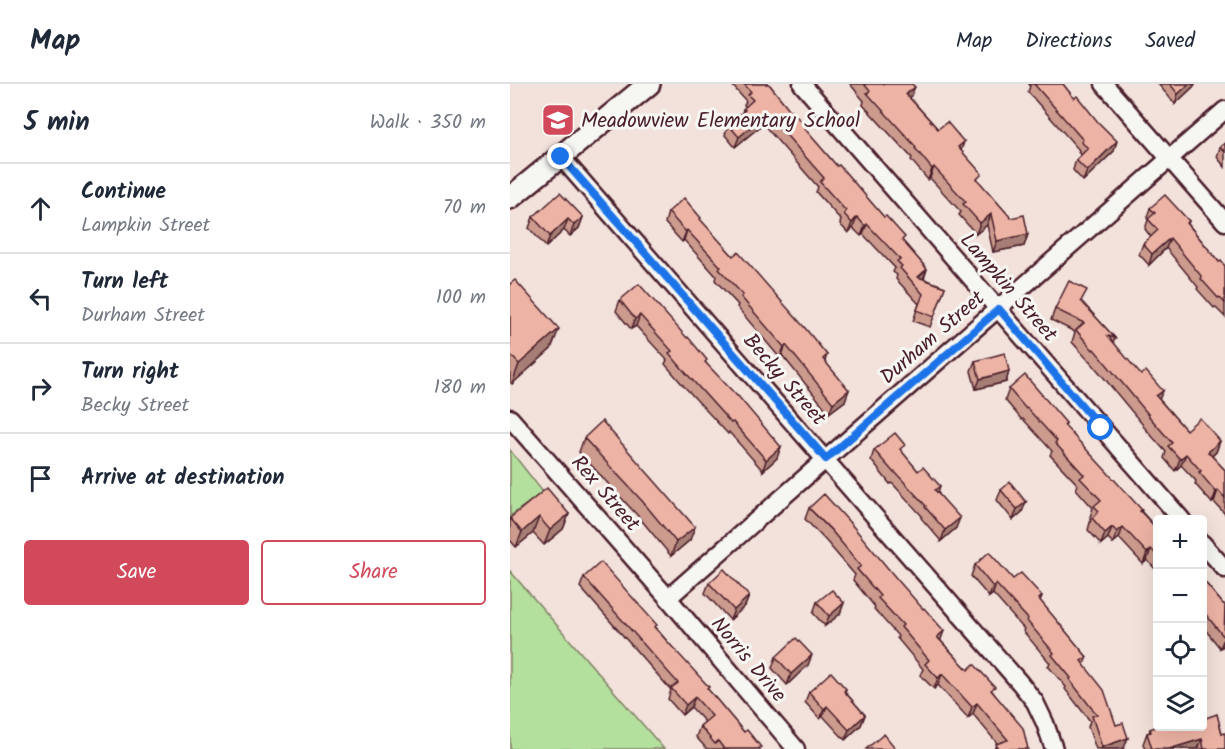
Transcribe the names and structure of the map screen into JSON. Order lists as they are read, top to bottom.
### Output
{
  "streets": {
    "street": [
      "Lampkin Street",
      "Durham Street",
      "Becky Street",
      "Rex Street",
      "Norris Drive"
    ]
  },
  "crossings": [
    ["Lampkin Street", "Durham Street"],
    ["Durham Street", "Becky Street"],
    ["Durham Street", "Rex Street"],
    ["Durham Street", "Norris Drive"],
    ["Rex Street", "Norris Drive"]
  ],
  "places": {
    "school or university": ["Meadowview Elementary School"]
  },
  "page": {
    "header": "Map",
    "nav": ["Map", "Directions", "Saved"],
    "heading": ["5 min", "Walk · 350 m"],
    "list": [
      ["Continue", "Lampkin Street", "70 m"],
      ["Turn left", "Durham Street", "100 m"],
      ["Turn right", "Becky Street", "180 m"],
      "Arrive at destination"
    ],
    "map_buttons": ["+", "−"],
    "buttons": ["Save", "Share"]
  }
}
